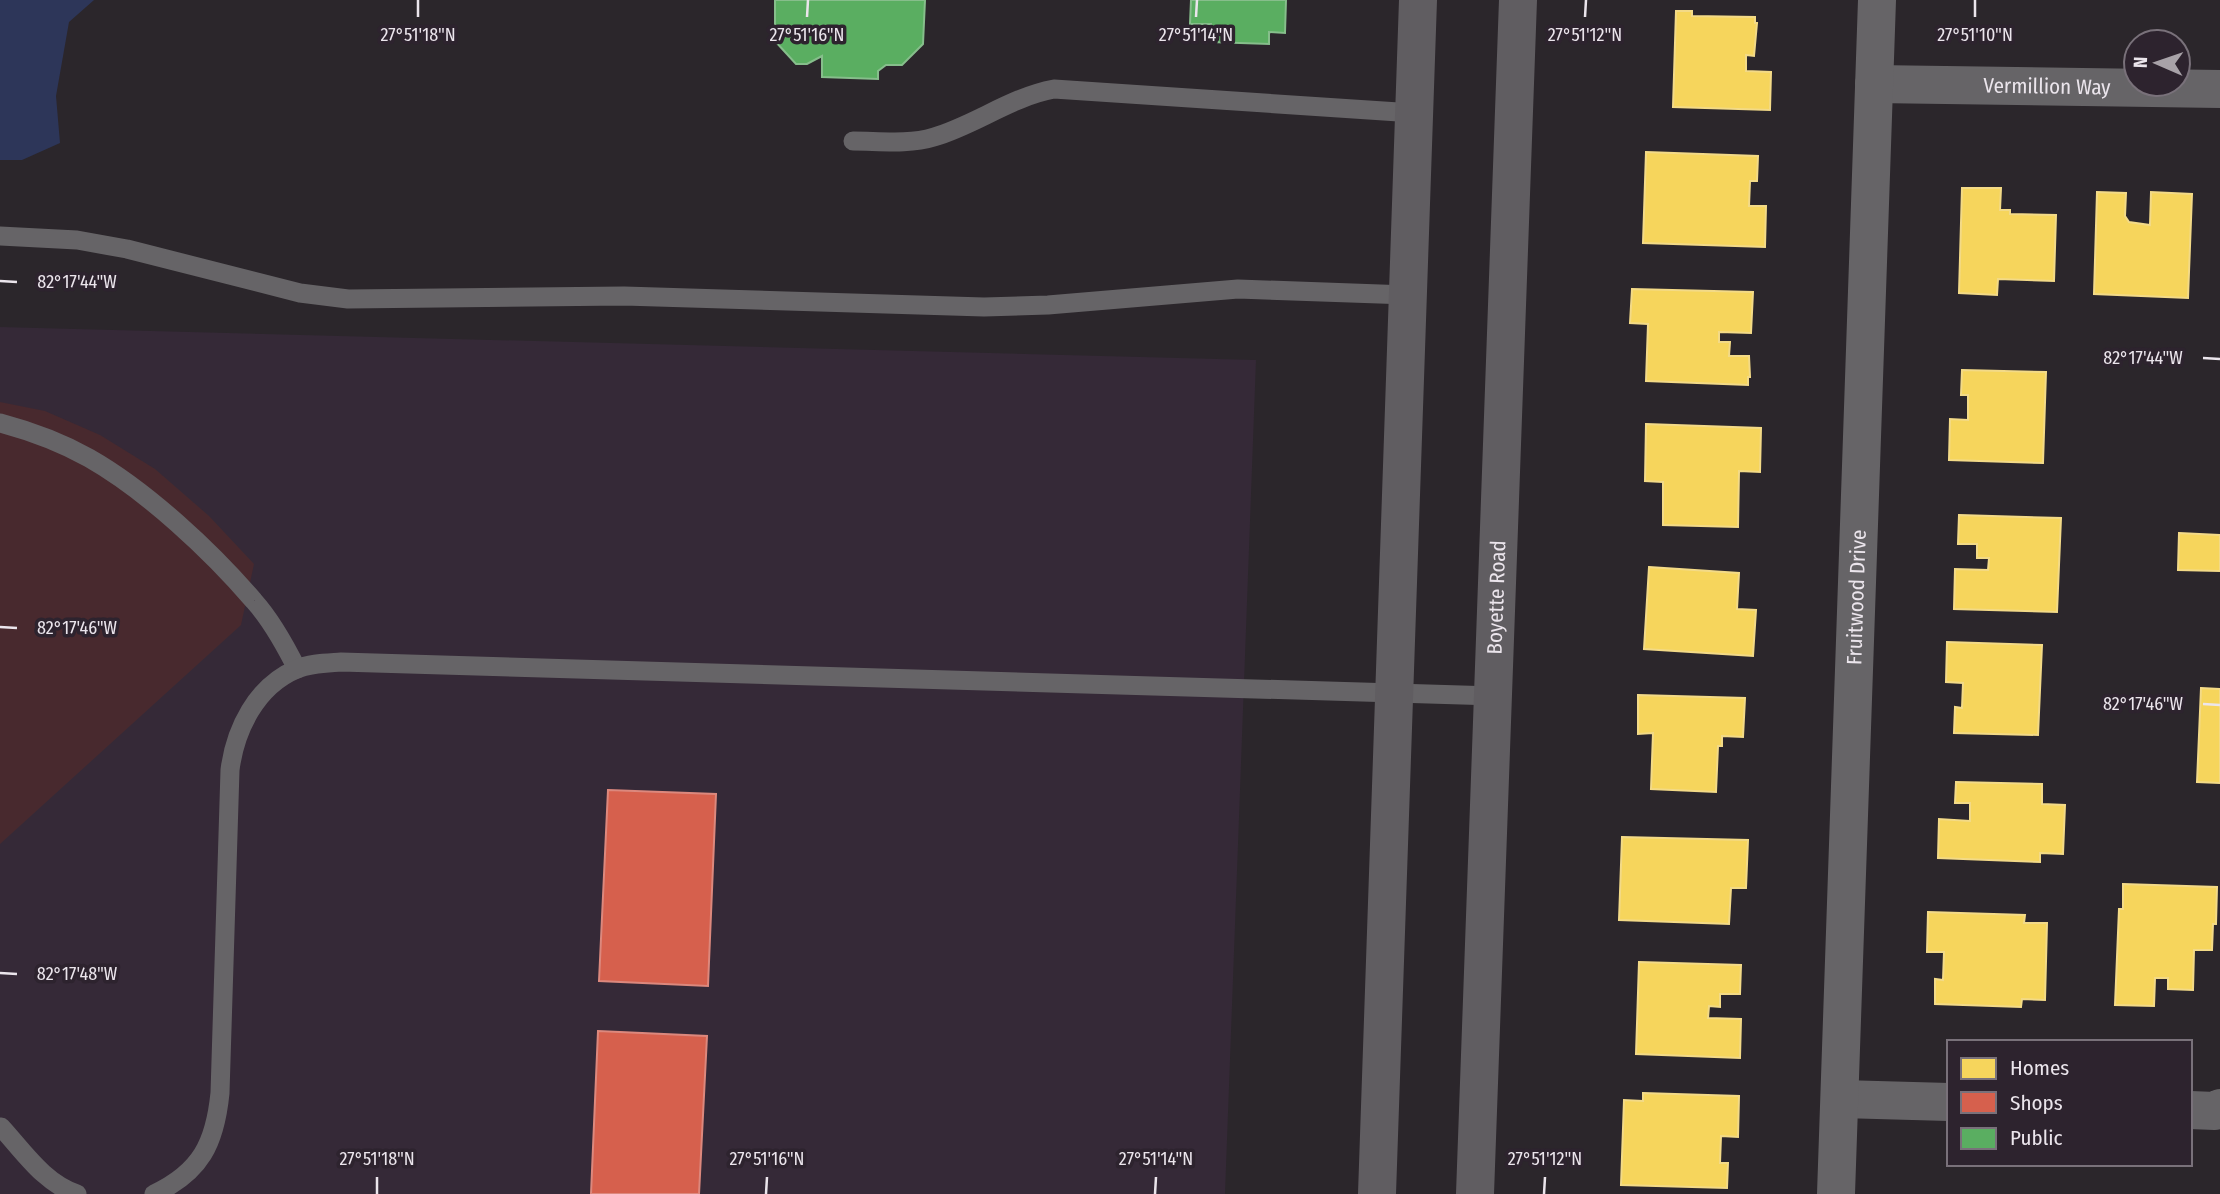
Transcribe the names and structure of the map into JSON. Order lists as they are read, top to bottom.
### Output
{
  "streets": {
    "main road": ["Boyette Road"],
    "street": ["Vermillion Way", "Fruitwood Drive"]
  },
  "crossings": [
    ["Vermillion Way", "Fruitwood Drive"]
  ],
  "legend": ["Homes", "Shops", "Public"],
  "north": "left",
  "coordinates": [
    "27°51'18\"N",
    "27°51'16\"N",
    "27°51'14\"N",
    "27°51'12\"N",
    "27°51'10\"N",
    "82°17'44\"W",
    "82°17'46\"W",
    "82°17'48\"W"
  ]
}
